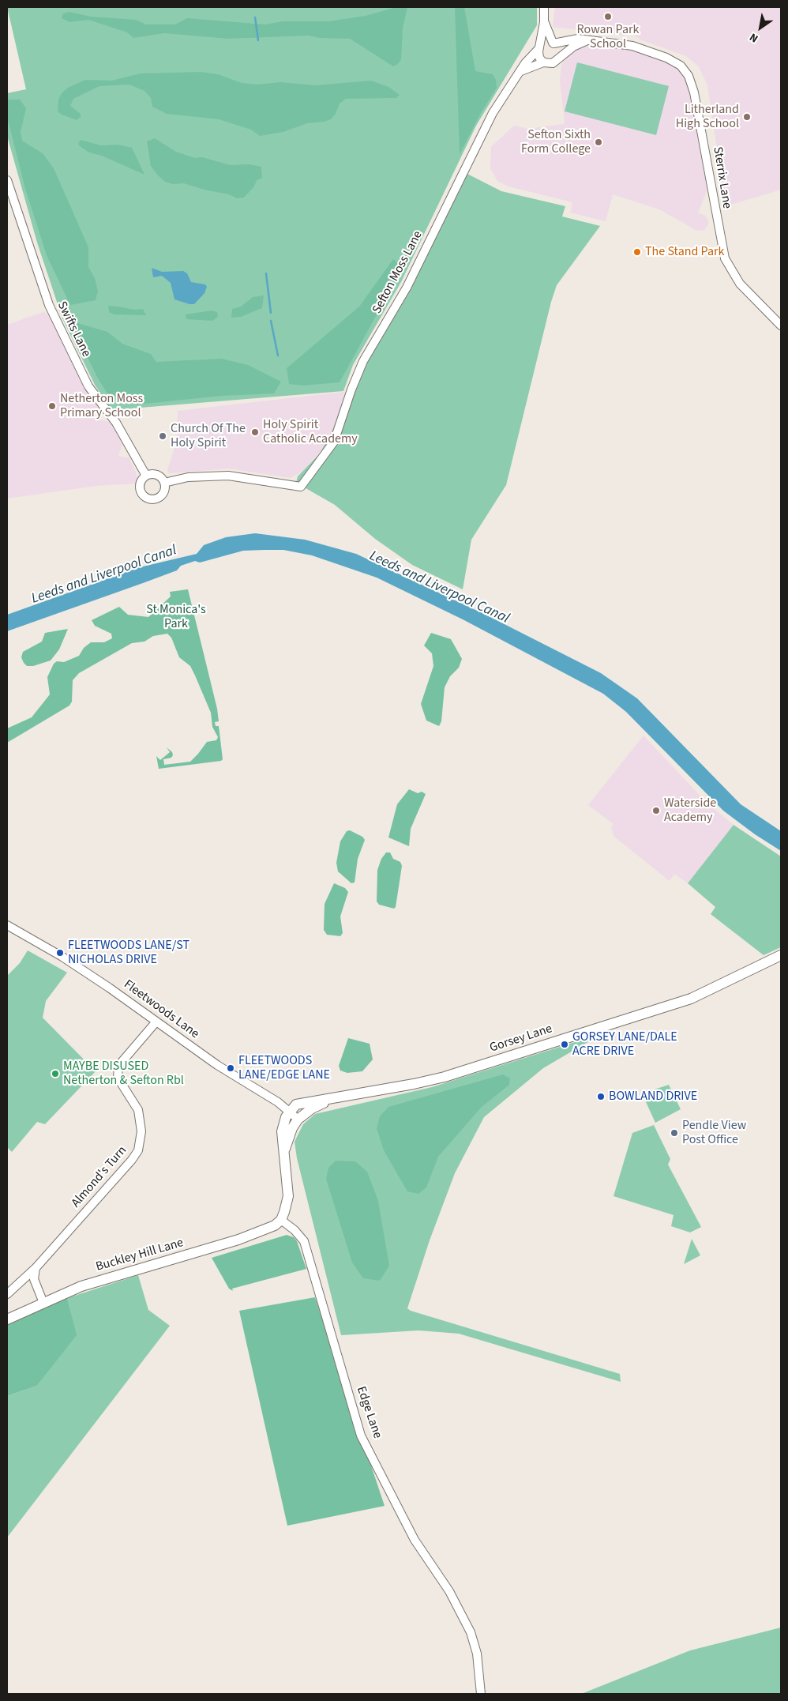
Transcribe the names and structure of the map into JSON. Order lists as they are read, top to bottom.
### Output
{
  "streets": {
    "main road": ["Gorsey Lane", "Buckley Hill Lane"],
    "street": [
      "Sterrix Lane",
      "Sefton Moss Lane",
      "Swifts Lane",
      "Fleetwoods Lane",
      "Almond's Turn",
      "Edge Lane"
    ]
  },
  "crossings": [
    ["Sterrix Lane", "Sefton Moss Lane"],
    ["Sefton Moss Lane", "Swifts Lane"],
    ["Fleetwoods Lane", "Gorsey Lane"],
    ["Fleetwoods Lane", "Almond's Turn"],
    ["Buckley Hill Lane", "Edge Lane"]
  ],
  "water": ["Leeds and Liverpool Canal"],
  "parks": ["St Monica's Park"],
  "places": [
    "Rowan Park School",
    "Litherland High School",
    "Sefton Sixth Form College",
    "The Stand Park",
    "Netherton Moss Primary School",
    "Holy Spirit Catholic Academy",
    "Church Of The Holy Spirit",
    "Waterside Academy",
    "FLEETWOODS LANE/ST NICHOLAS DRIVE",
    "GORSEY LANE/DALE ACRE DRIVE",
    "FLEETWOODS LANE/EDGE LANE",
    "MAYBE DISUSED Netherton & Sefton Rbl",
    "BOWLAND DRIVE",
    "Pendle View Post Office"
  ],
  "north": "bottom left"
}
